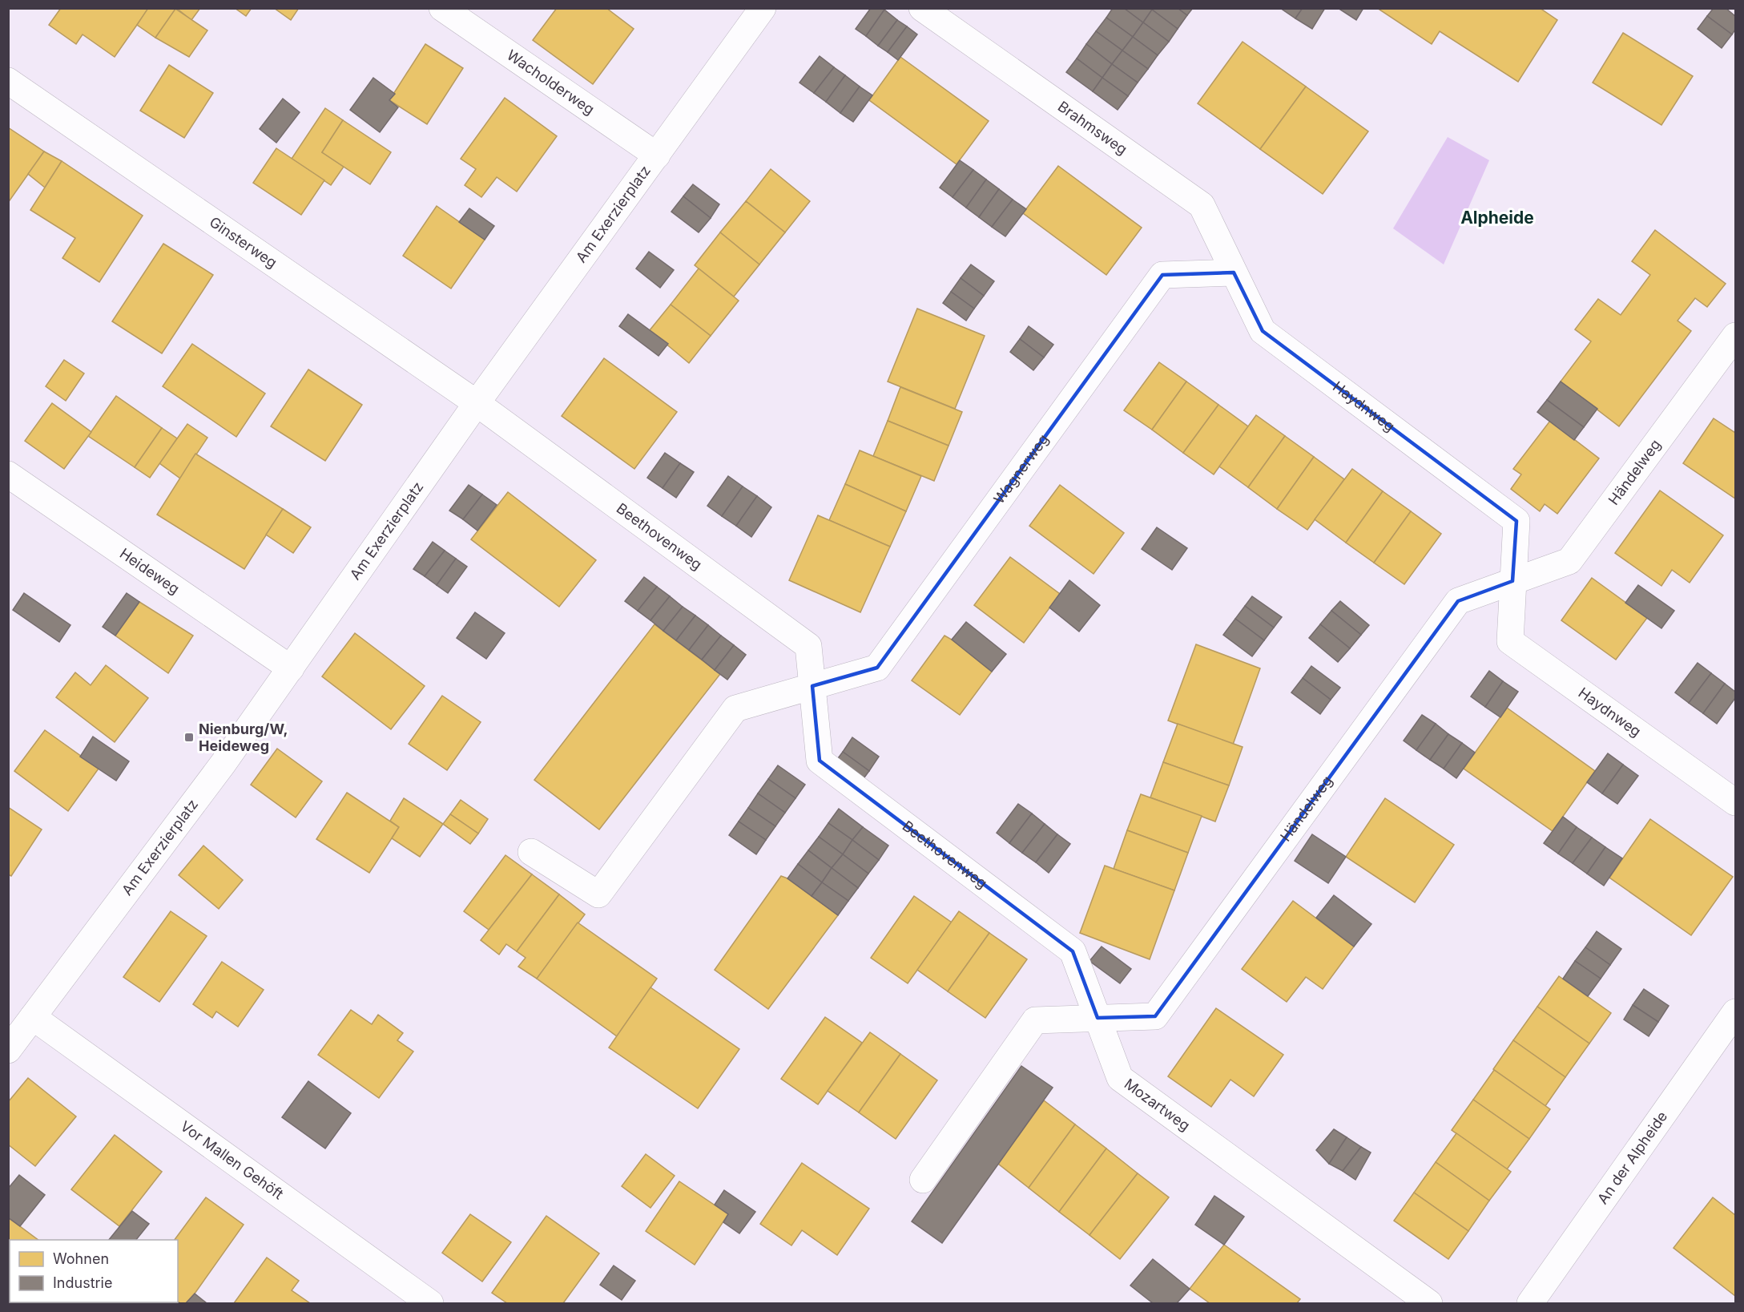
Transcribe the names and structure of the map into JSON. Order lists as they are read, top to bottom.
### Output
{
  "streets": {
    "street": [
      "Wacholderweg",
      "Brahmsweg",
      "Am Exerzierplatz",
      "Ginsterweg",
      "Haydnweg",
      "Wagnerweg",
      "Händelweg",
      "Beethovenweg",
      "Heideweg",
      "Mozartweg",
      "An der Alpheide",
      "Vor Mallen Gehöft"
    ]
  },
  "crossings": [
    ["Wacholderweg", "Am Exerzierplatz"],
    ["Brahmsweg", "Haydnweg"],
    ["Brahmsweg", "Wagnerweg"],
    ["Am Exerzierplatz", "Ginsterweg"],
    ["Am Exerzierplatz", "Beethovenweg"],
    ["Am Exerzierplatz", "Heideweg"],
    ["Am Exerzierplatz", "Vor Mallen Gehöft"],
    ["Ginsterweg", "Beethovenweg"],
    ["Haydnweg", "Wagnerweg"],
    ["Haydnweg", "Händelweg"],
    ["Wagnerweg", "Beethovenweg"],
    ["Händelweg", "Beethovenweg"],
    ["Händelweg", "Mozartweg"],
    ["Beethovenweg", "Mozartweg"]
  ],
  "districts": ["Alpheide"],
  "places": {
    "transit": ["Nienburg/W, Heideweg"]
  },
  "legend": ["Wohnen", "Industrie"]
}
